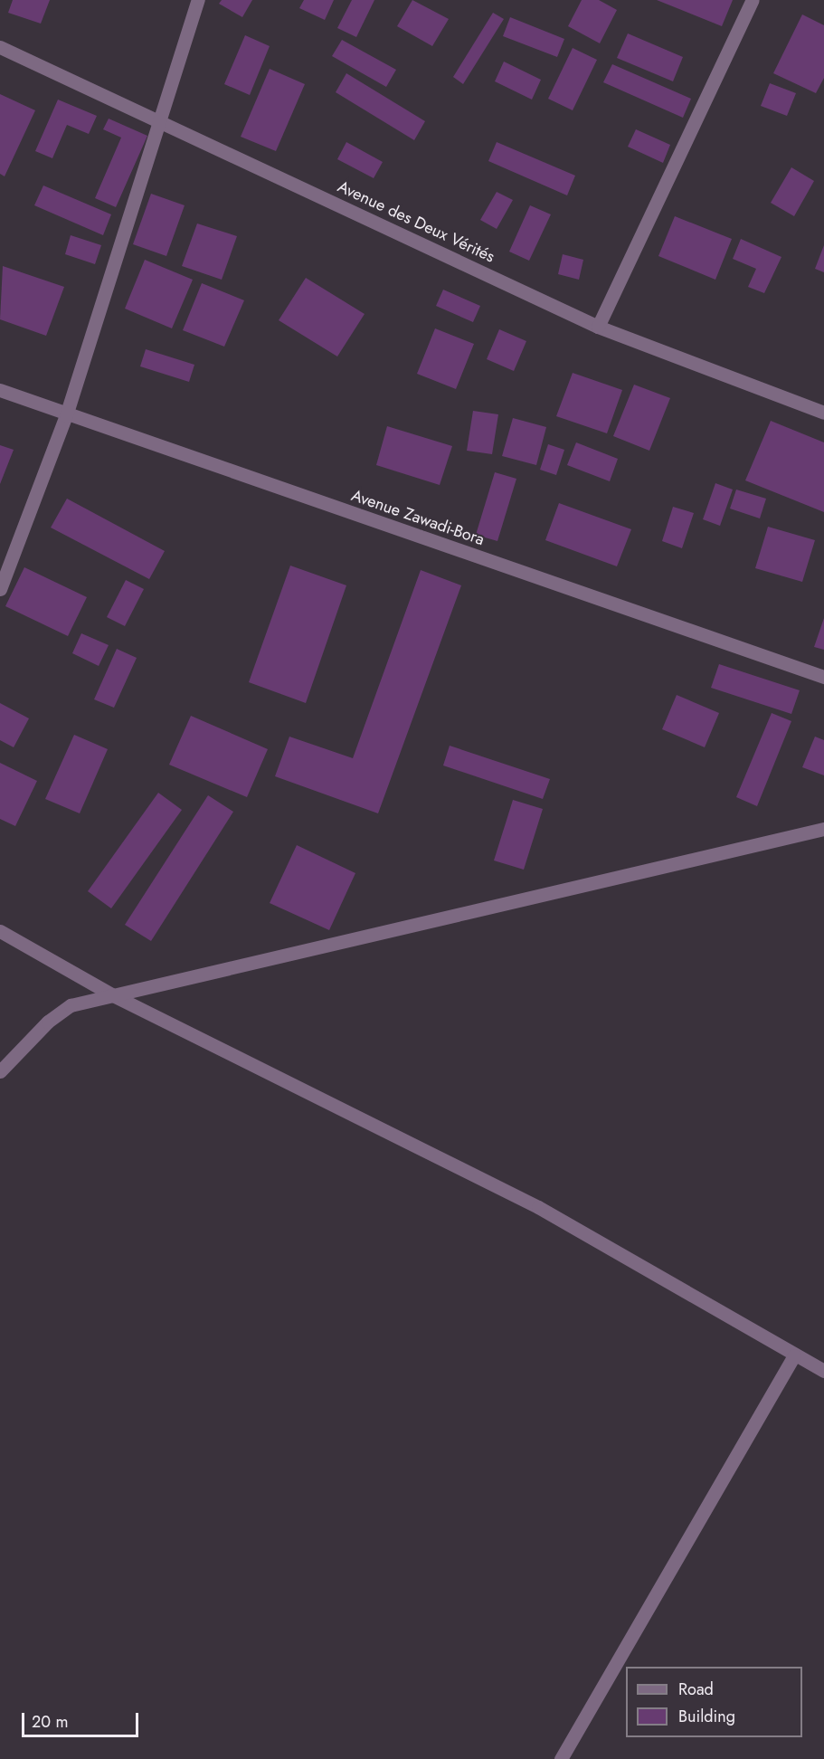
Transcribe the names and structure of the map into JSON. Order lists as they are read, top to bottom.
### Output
{
  "streets": {
    "street": ["Avenue des Deux Vérités", "Avenue Zawadi-Bora"]
  },
  "legend": ["Road", "Building"],
  "scale_bar": "20 m"
}
